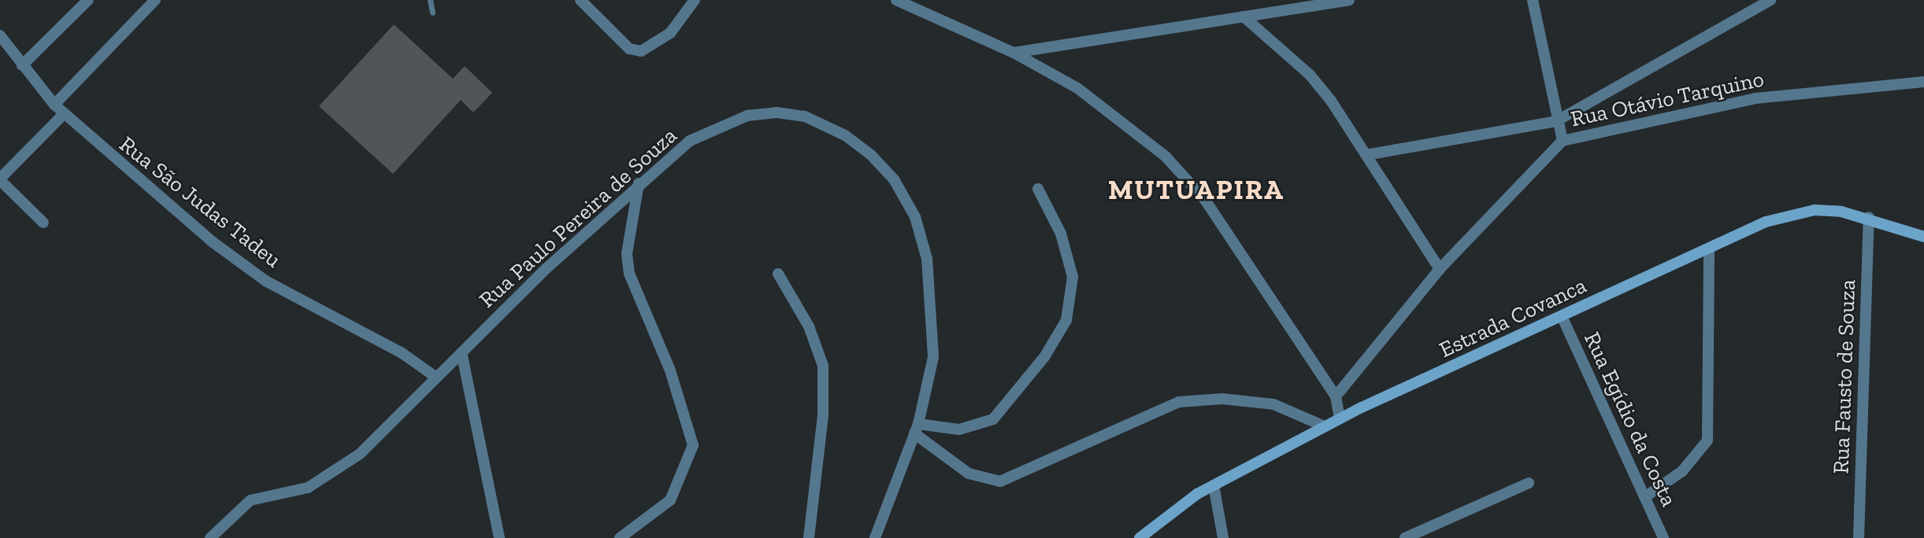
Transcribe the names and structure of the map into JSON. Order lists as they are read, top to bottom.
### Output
{
  "streets": {
    "street": [
      "Rua Otávio Tarquino",
      "Rua São Judas Tadeu",
      "Rua Paulo Pereira de Souza",
      "Estrada Covanca",
      "Rua Fausto de Souza",
      "Rua Egídio da Costa"
    ]
  },
  "crossings": [
    ["Rua São Judas Tadeu", "Rua Paulo Pereira de Souza"],
    ["Estrada Covanca", "Rua Fausto de Souza"],
    ["Estrada Covanca", "Rua Egídio da Costa"]
  ],
  "districts": ["MUTUAPIRA"]
}
